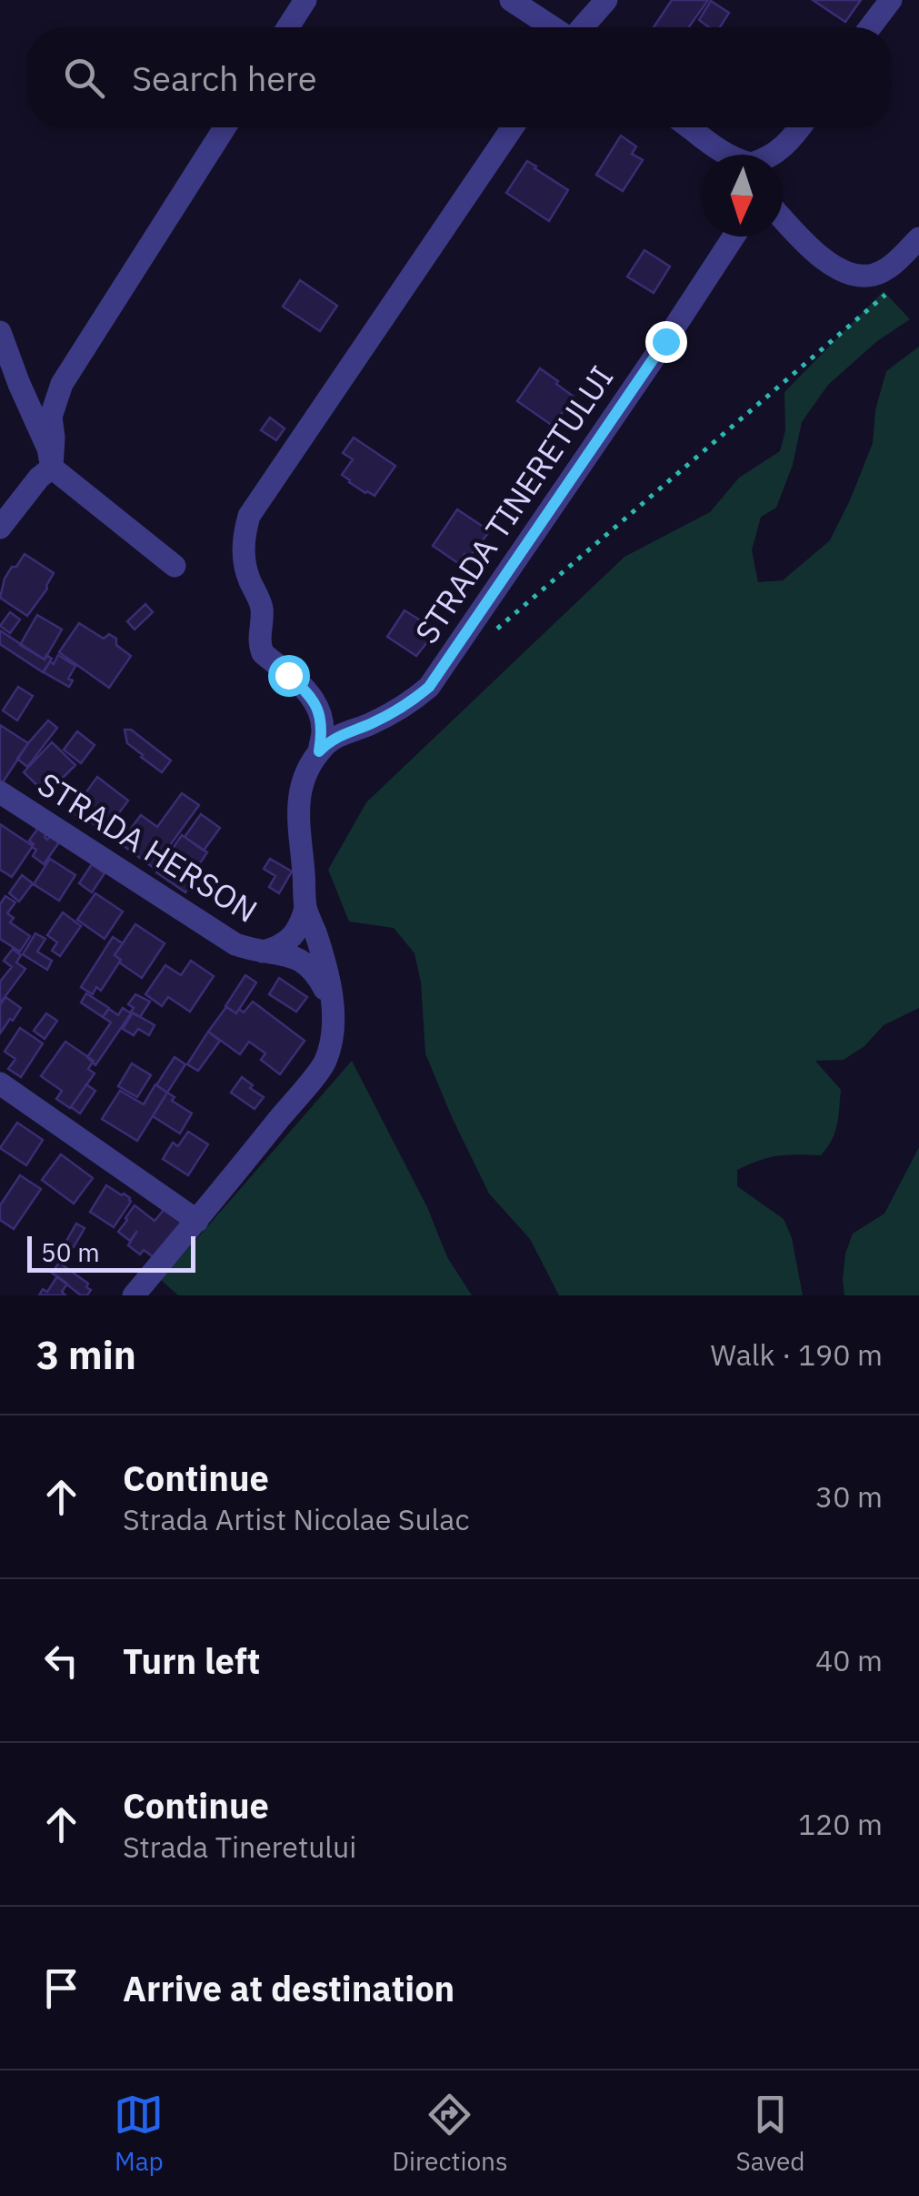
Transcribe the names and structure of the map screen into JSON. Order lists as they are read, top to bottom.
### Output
{
  "streets": {
    "street": ["STRADA TINERETULUI", "STRADA HERSON"]
  },
  "scale_bar": "50 m",
  "north": "bottom",
  "page": {
    "search": "Search here",
    "scale": "50 m",
    "heading": ["3 min", "Walk · 190 m"],
    "list": [
      ["Continue", "Strada Artist Nicolae Sulac", "30 m"],
      ["Turn left", "40 m"],
      ["Continue", "Strada Tineretului", "120 m"],
      "Arrive at destination"
    ],
    "nav": ["Map", "Directions", "Saved"]
  }
}
